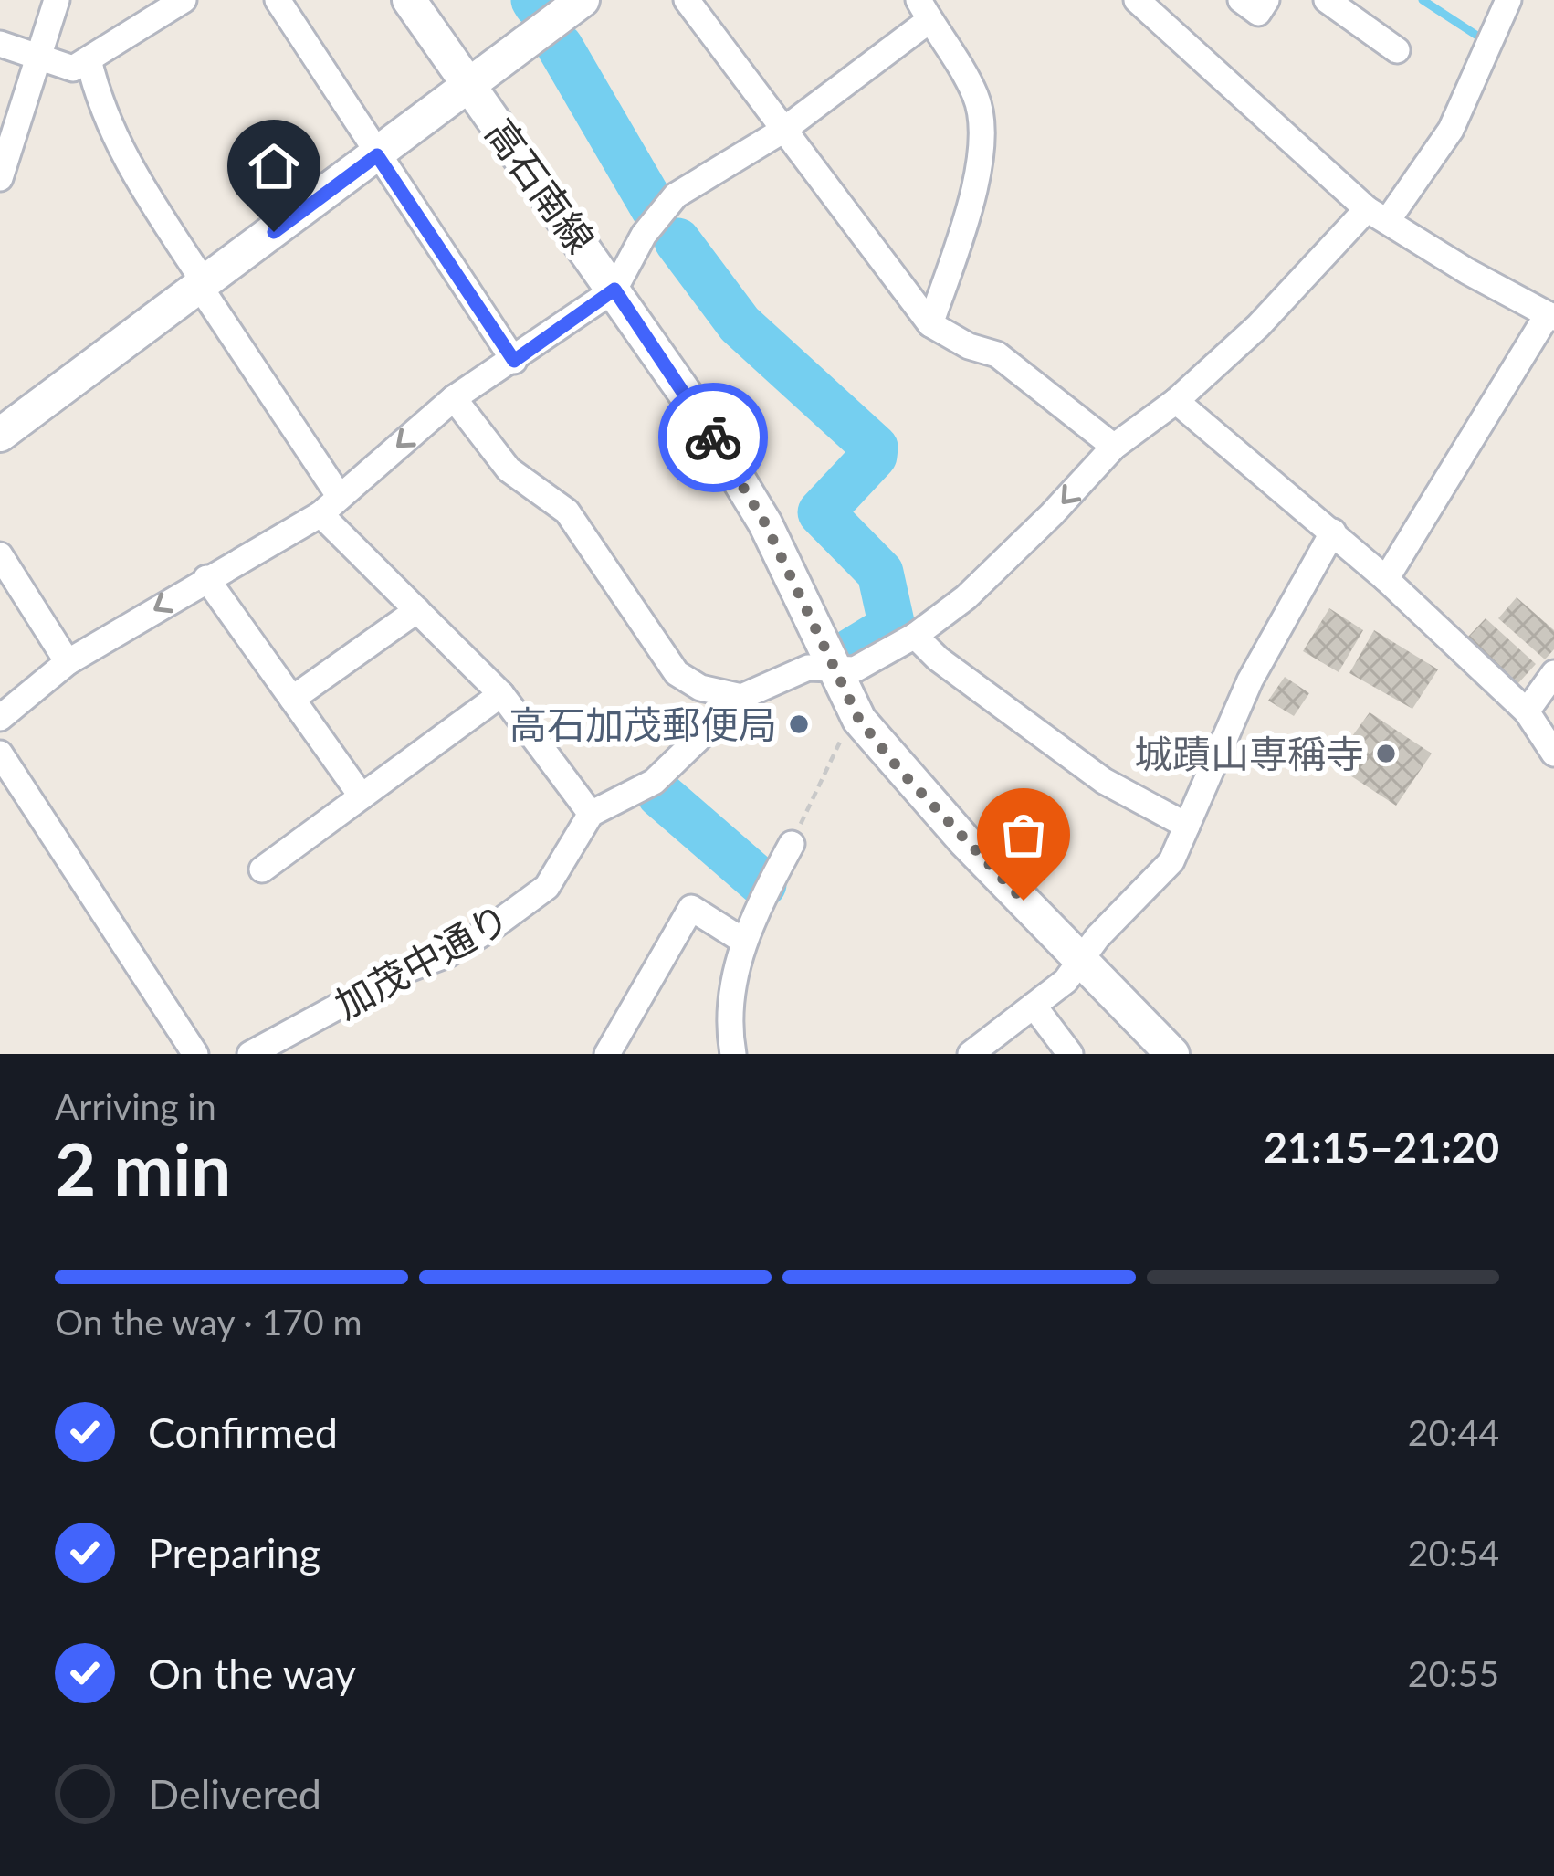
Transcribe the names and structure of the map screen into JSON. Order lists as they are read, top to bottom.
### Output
{
  "streets": {
    "street": ["高石南線", "加茂中通り"]
  },
  "places": ["高石加茂郵便局", "城蹟山専稱寺"],
  "page": {
    "heading": ["2 min", "Arriving in", "21:15–21:20"],
    "bar": "On the way · 170 m",
    "list": [
      ["Confirmed", "20:44"],
      ["Preparing", "20:54"],
      ["On the way", "20:55"],
      "Delivered"
    ]
  }
}
